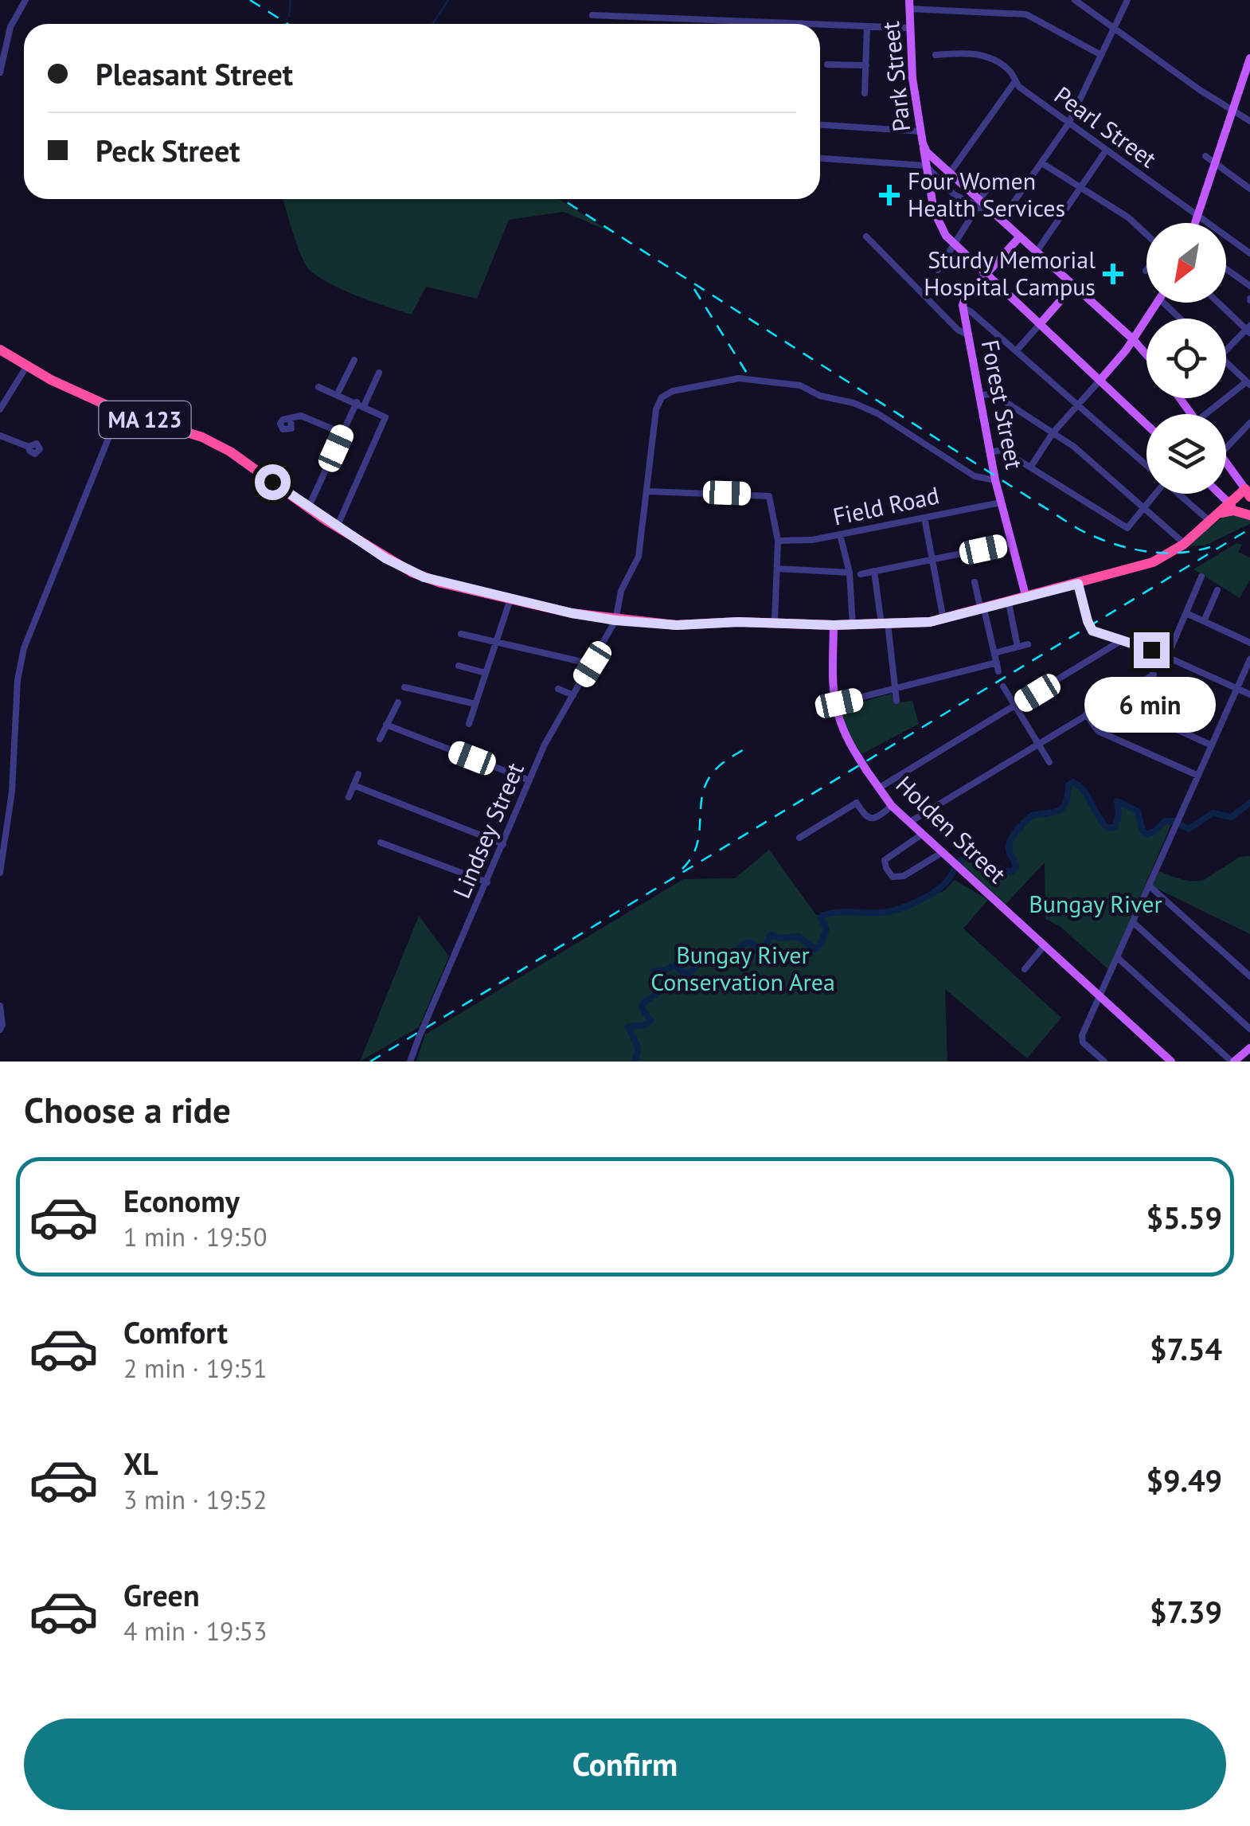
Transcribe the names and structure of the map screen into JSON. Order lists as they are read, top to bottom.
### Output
{
  "streets": {
    "highway": ["MA 123"],
    "main road": ["Park Street", "Forest Street", "Holden Street"],
    "street": ["Pearl Street", "Field Road", "Lindsey Street"]
  },
  "crossings": [
    ["Forest Street", "MA 123"],
    ["Forest Street", "Field Road"],
    ["Forest Street", "Lindsey Street"],
    ["MA 123", "Lindsey Street"]
  ],
  "parks": ["Bungay River", "Bungay River Conservation Area"],
  "places": {
    "health": ["Four Women Health Services", "Sturdy Memorial Hospital Campus"]
  },
  "north": "bottom left",
  "page": {
    "banner": ["Pleasant Street", "Peck Street"],
    "bubble": "6 min",
    "heading": "Choose a ride",
    "list": [
      {
        "name": "Economy",
        "note": "1 min · 19:50",
        "value": "$5.59"
      },
      {
        "name": "Comfort",
        "note": "2 min · 19:51",
        "value": "$7.54"
      },
      {
        "name": "XL",
        "note": "3 min · 19:52",
        "value": "$9.49"
      },
      {
        "name": "Green",
        "note": "4 min · 19:53",
        "value": "$7.39"
      }
    ],
    "buttons": "Confirm"
  }
}
